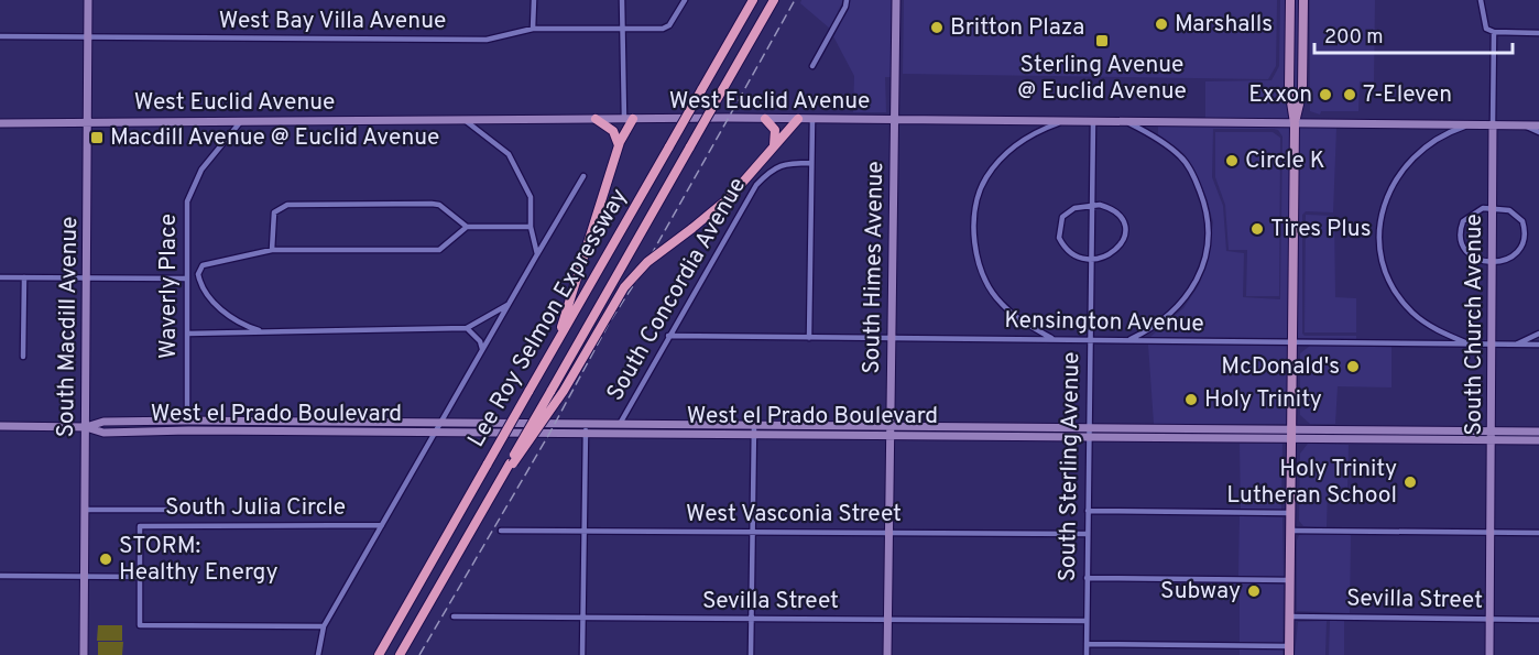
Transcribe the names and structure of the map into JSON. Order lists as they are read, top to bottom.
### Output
{
  "streets": {
    "highway": ["Lee Roy Selmon Expressway"],
    "street": [
      "West Bay Villa Avenue",
      "West Euclid Avenue",
      "South Himes Avenue",
      "Waverly Place",
      "South Concordia Avenue",
      "Kensington Avenue",
      "South Church Avenue",
      "South Macdill Avenue",
      "West el Prado Boulevard",
      "South Sterling Avenue",
      "South Julia Circle",
      "West Vasconia Street",
      "Sevilla Street"
    ]
  },
  "crossings": [
    ["West Bay Villa Avenue", "South Macdill Avenue"],
    ["West Euclid Avenue", "South Himes Avenue"],
    ["West Euclid Avenue", "Waverly Place"],
    ["West Euclid Avenue", "South Church Avenue"],
    ["West Euclid Avenue", "South Macdill Avenue"],
    ["West Euclid Avenue", "South Sterling Avenue"],
    ["South Himes Avenue", "Kensington Avenue"],
    ["South Himes Avenue", "West el Prado Boulevard"],
    ["South Himes Avenue", "West Vasconia Street"],
    ["South Himes Avenue", "Sevilla Street"],
    ["Waverly Place", "West el Prado Boulevard"],
    ["South Concordia Avenue", "Kensington Avenue"],
    ["South Concordia Avenue", "West el Prado Boulevard"],
    ["Kensington Avenue", "South Church Avenue"],
    ["Kensington Avenue", "South Sterling Avenue"],
    ["South Church Avenue", "West el Prado Boulevard"],
    ["South Church Avenue", "Sevilla Street"],
    ["South Macdill Avenue", "West el Prado Boulevard"],
    ["West el Prado Boulevard", "South Sterling Avenue"],
    ["South Sterling Avenue", "West Vasconia Street"],
    ["South Sterling Avenue", "Sevilla Street"]
  ],
  "places": {
    "other": [
      "Marshalls",
      "Britton Plaza",
      "Exxon",
      "7-Eleven",
      "Circle K",
      "Tires Plus",
      "McDonald's",
      "Holy Trinity",
      "Holy Trinity Lutheran School",
      "STORM: Healthy Energy",
      "Subway"
    ],
    "transit": ["Sterling Avenue @ Euclid Avenue", "Macdill Avenue @ Euclid Avenue"]
  },
  "scale_bar": "200 m"
}
